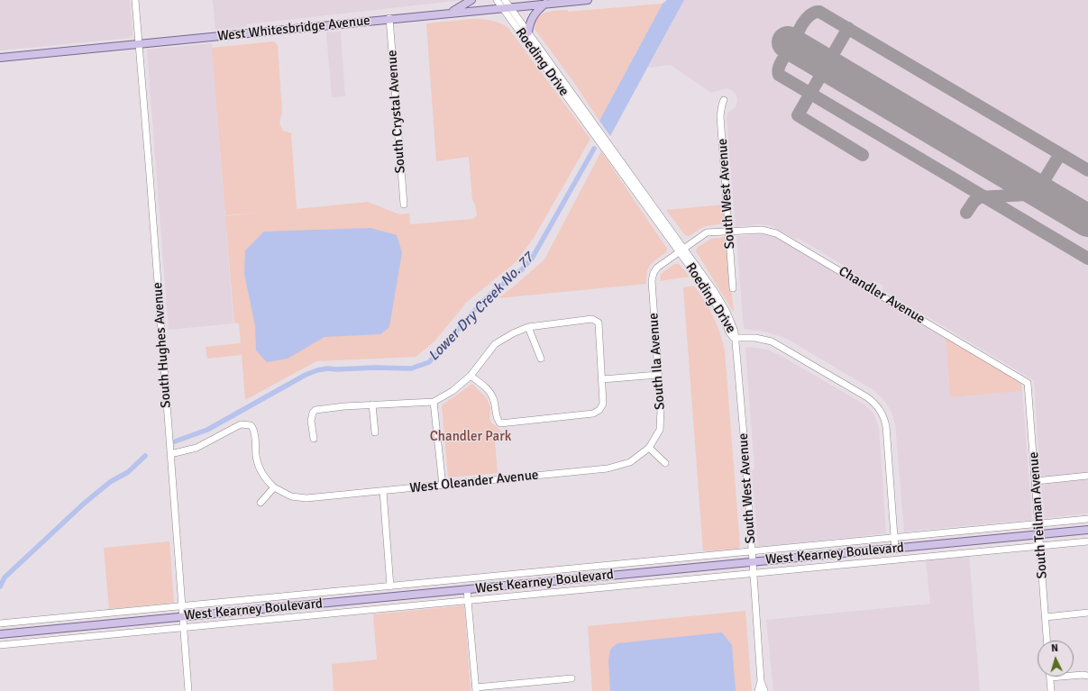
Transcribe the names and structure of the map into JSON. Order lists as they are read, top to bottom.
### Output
{
  "streets": {
    "main road": ["West Whitesbridge Avenue", "West Kearney Boulevard"],
    "street": [
      "Roeding Drive",
      "South Crystal Avenue",
      "South West Avenue",
      "Chandler Avenue",
      "South Hughes Avenue",
      "South Ila Avenue",
      "West Oleander Avenue",
      "South Teilman Avenue"
    ]
  },
  "crossings": [
    ["West Whitesbridge Avenue", "Roeding Drive"],
    ["West Whitesbridge Avenue", "South Crystal Avenue"],
    ["West Whitesbridge Avenue", "South Hughes Avenue"],
    ["Roeding Drive", "South West Avenue"],
    ["Roeding Drive", "Chandler Avenue"],
    ["South West Avenue", "Chandler Avenue"],
    ["South West Avenue", "West Kearney Boulevard"],
    ["Chandler Avenue", "South Ila Avenue"],
    ["Chandler Avenue", "South Teilman Avenue"],
    ["South Hughes Avenue", "West Kearney Boulevard"],
    ["South Ila Avenue", "West Oleander Avenue"],
    ["South Teilman Avenue", "West Kearney Boulevard"]
  ],
  "water": ["Lower Dry Creek No. 77"],
  "parks": ["Chandler Park"],
  "north": "top"
}
